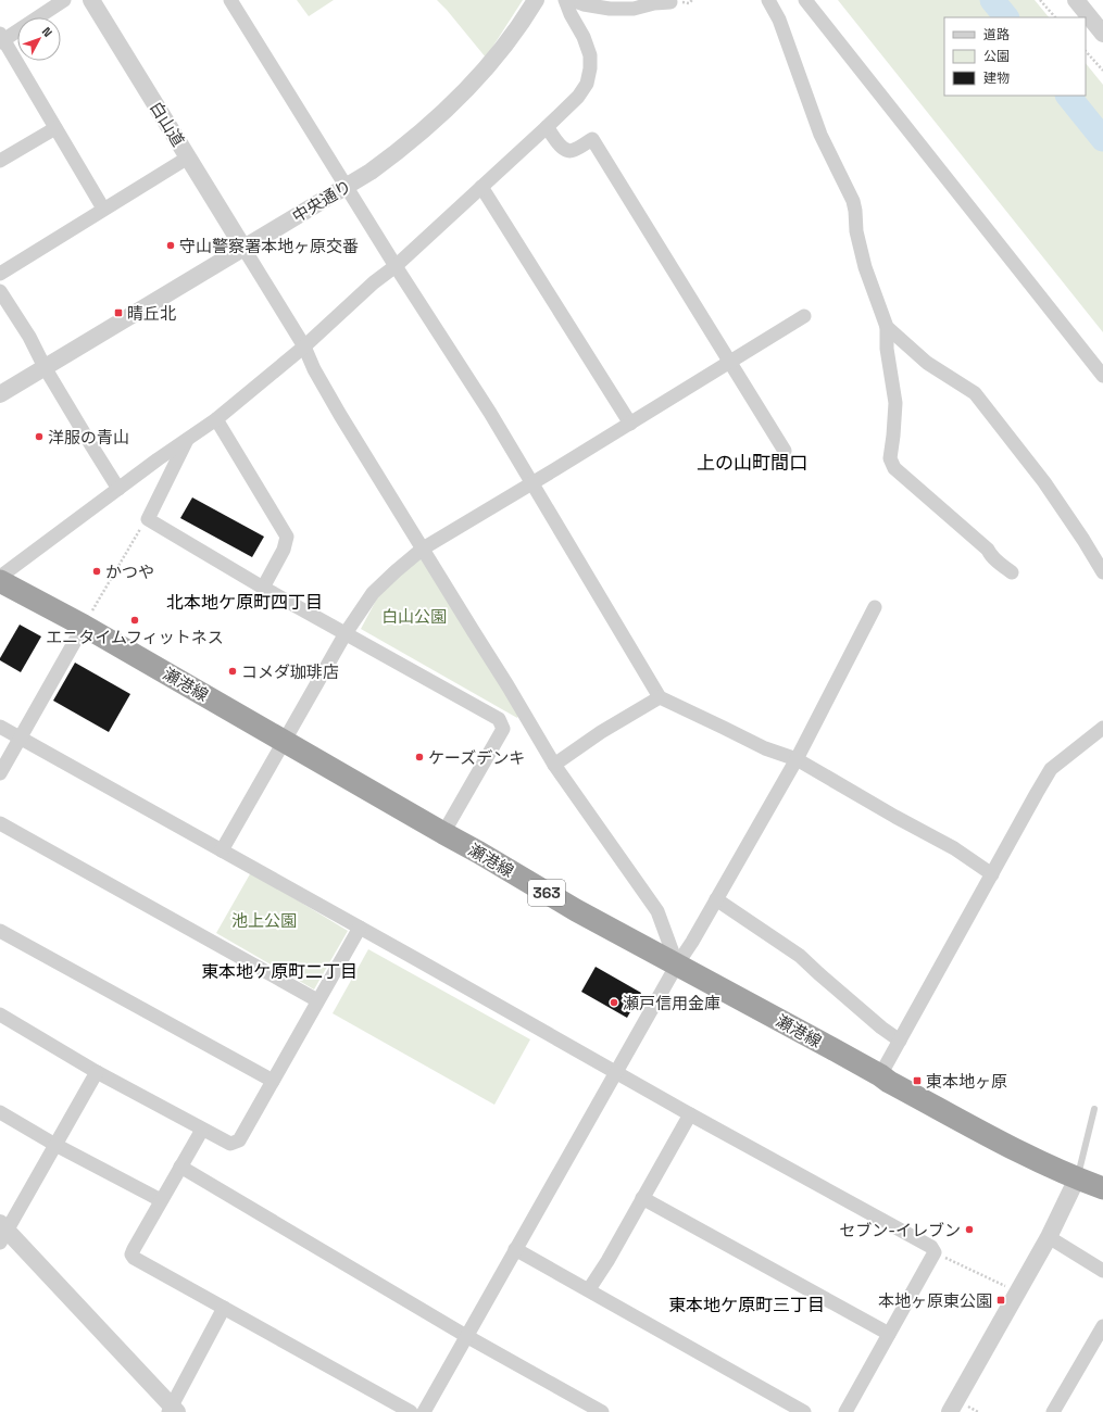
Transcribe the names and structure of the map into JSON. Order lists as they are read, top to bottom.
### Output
{
  "streets": {
    "highway": ["瀬港線", "363"],
    "street": ["白山道", "中央通り"]
  },
  "crossings": [
    ["白山道", "中央通り"]
  ],
  "districts": [
    "上の山町間口",
    "北本地ケ原町四丁目",
    "東本地ケ原町二丁目",
    "東本地ケ原町三丁目"
  ],
  "parks": ["白山公園", "池上公園"],
  "places": {
    "other": [
      "守山警察署本地ヶ原交番",
      "洋服の青山",
      "かつや",
      "エニタイムフィットネス",
      "コメダ珈琲店",
      "ケーズデンキ",
      "瀬戸信用金庫",
      "セブン-イレブン"
    ],
    "transit": ["晴丘北", "東本地ヶ原", "本地ヶ原東公園"]
  },
  "legend": ["道路", "公園", "建物"],
  "north": "top right"
}
